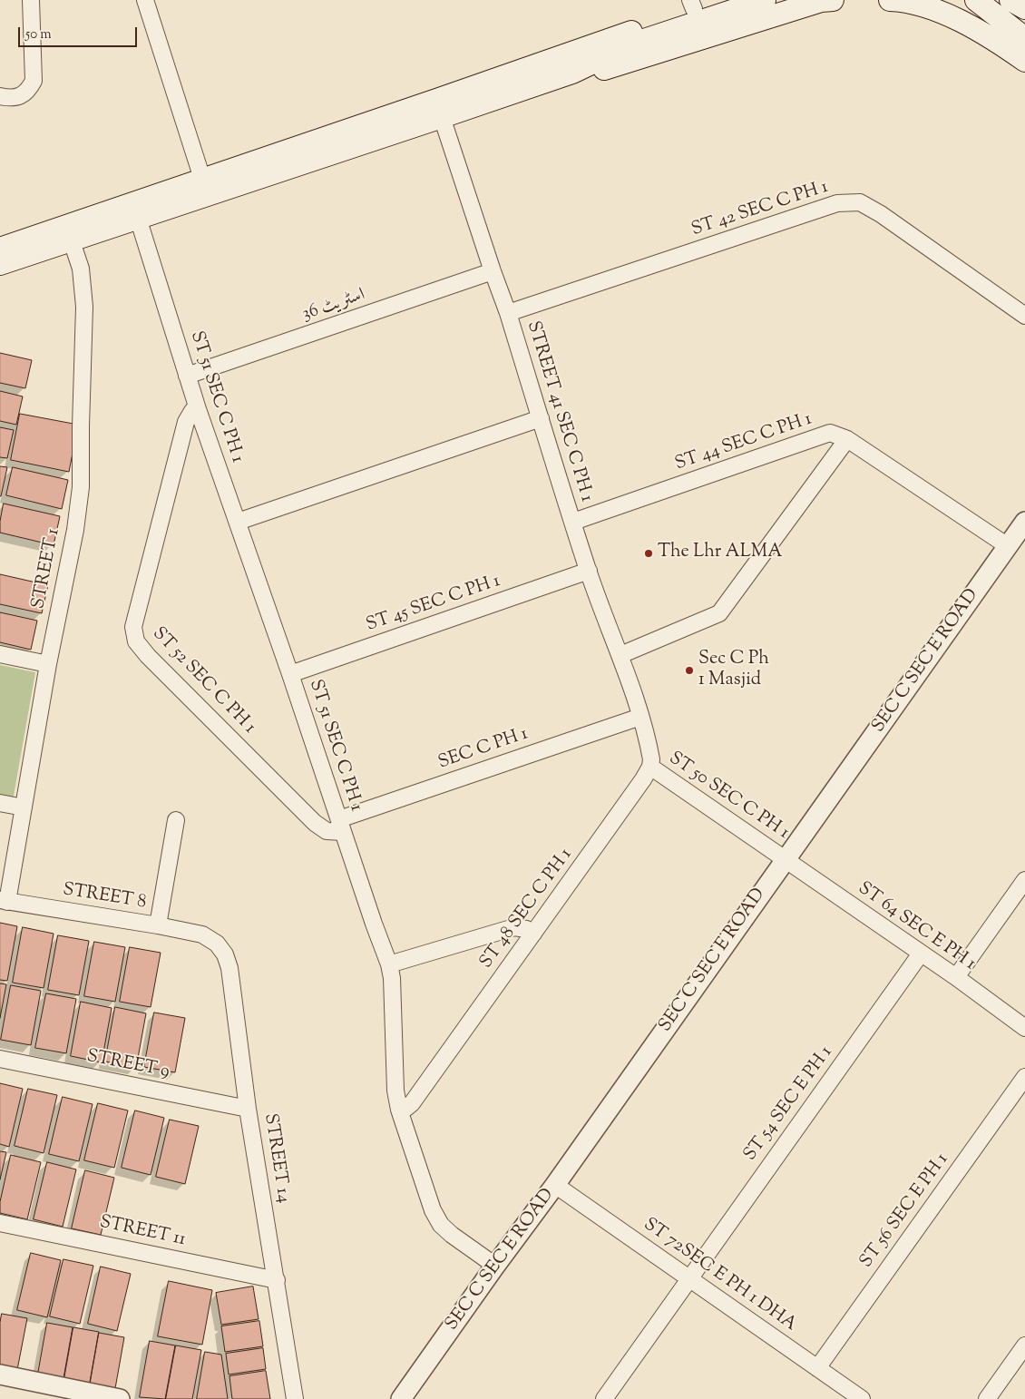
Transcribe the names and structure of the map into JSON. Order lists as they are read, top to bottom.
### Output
{
  "streets": {
    "street": [
      "ST 42 SEC C PH 1",
      "اسٹریٹ 36",
      "ST 51 SEC C PH 1",
      "STREET 41 SEC C PH 1",
      "ST 44 SEC C PH 1",
      "STREET 1",
      "ST 45 SEC C PH 1",
      "SEC C SEC E ROAD",
      "ST 52 SEC C PH 1",
      "SEC C PH 1",
      "ST 50 SEC C PH 1",
      "STREET 8",
      "ST 48 SEC C PH 1",
      "ST 64 SEC E PH 1",
      "STREET 9",
      "ST 54 SEC E PH 1",
      "STREET 14",
      "ST 56 SEC E PH 1",
      "STREET 11",
      "ST 72SEC E PH 1 DHA"
    ]
  },
  "crossings": [
    ["ST 42 SEC C PH 1", "STREET 41 SEC C PH 1"],
    ["اسٹریٹ 36", "ST 51 SEC C PH 1"],
    ["اسٹریٹ 36", "STREET 41 SEC C PH 1"],
    ["ST 51 SEC C PH 1", "ST 45 SEC C PH 1"],
    ["ST 51 SEC C PH 1", "SEC C SEC E ROAD"],
    ["ST 51 SEC C PH 1", "ST 52 SEC C PH 1"],
    ["ST 51 SEC C PH 1", "SEC C PH 1"],
    ["ST 51 SEC C PH 1", "ST 48 SEC C PH 1"],
    ["STREET 41 SEC C PH 1", "ST 44 SEC C PH 1"],
    ["STREET 41 SEC C PH 1", "ST 45 SEC C PH 1"],
    ["STREET 41 SEC C PH 1", "SEC C PH 1"],
    ["ST 44 SEC C PH 1", "SEC C SEC E ROAD"],
    ["STREET 1", "STREET 8"],
    ["SEC C SEC E ROAD", "ST 50 SEC C PH 1"],
    ["SEC C SEC E ROAD", "ST 64 SEC E PH 1"],
    ["SEC C SEC E ROAD", "ST 72SEC E PH 1 DHA"],
    ["ST 52 SEC C PH 1", "SEC C PH 1"],
    ["ST 50 SEC C PH 1", "ST 48 SEC C PH 1"],
    ["ST 50 SEC C PH 1", "ST 64 SEC E PH 1"],
    ["STREET 8", "STREET 14"],
    ["ST 64 SEC E PH 1", "ST 54 SEC E PH 1"],
    ["STREET 9", "STREET 14"],
    ["ST 54 SEC E PH 1", "ST 72SEC E PH 1 DHA"],
    ["STREET 14", "STREET 11"],
    ["ST 56 SEC E PH 1", "ST 72SEC E PH 1 DHA"]
  ],
  "places": ["The Lhr ALMA", "Sec C Ph 1 Masjid"],
  "scale_bar": "50 m"
}
